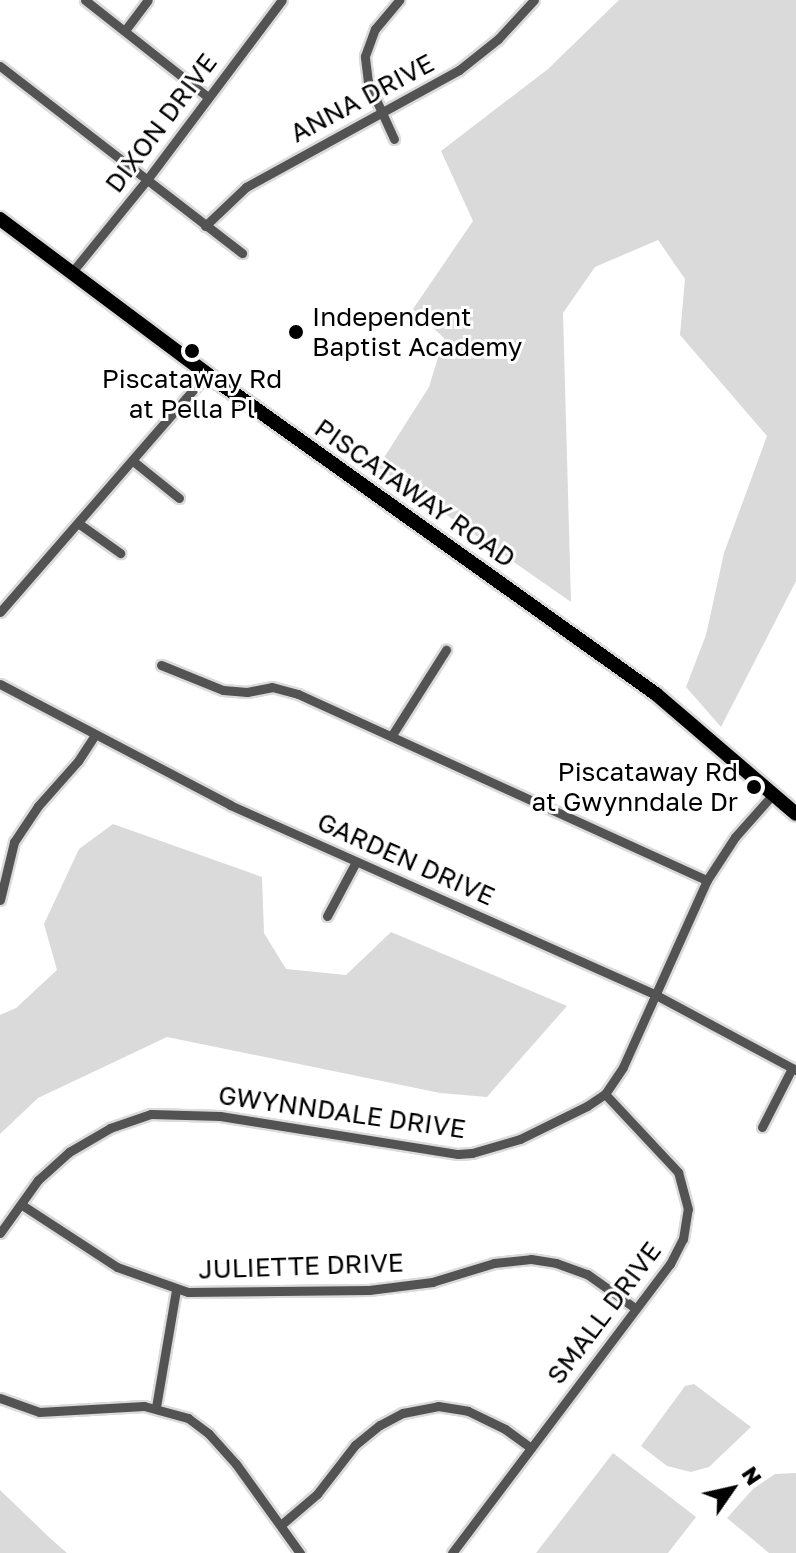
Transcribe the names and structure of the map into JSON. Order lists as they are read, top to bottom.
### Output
{
  "streets": {
    "main road": ["PISCATAWAY ROAD"],
    "street": [
      "ANNA DRIVE",
      "DIXON DRIVE",
      "GARDEN DRIVE",
      "GWYNNDALE DRIVE",
      "JULIETTE DRIVE",
      "SMALL DRIVE"
    ]
  },
  "crossings": [
    ["DIXON DRIVE", "PISCATAWAY ROAD"],
    ["GWYNNDALE DRIVE", "JULIETTE DRIVE"],
    ["GWYNNDALE DRIVE", "SMALL DRIVE"],
    ["JULIETTE DRIVE", "SMALL DRIVE"]
  ],
  "places": ["Independent Baptist Academy", "Piscataway Rd at Pella Pl", "Piscataway Rd at Gwynndale Dr"],
  "north": "top right"
}
